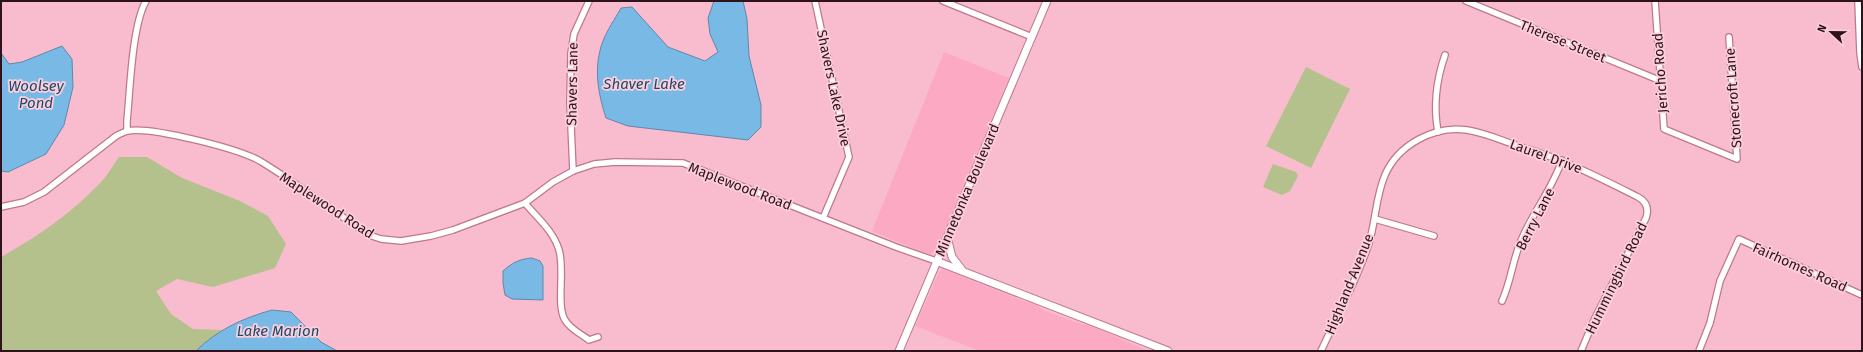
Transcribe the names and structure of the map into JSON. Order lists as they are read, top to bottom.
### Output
{
  "streets": {
    "street": [
      "Therese Street",
      "Jericho Road",
      "Shavers Lane",
      "Shavers Lake Drive",
      "Stonecroft Lane",
      "Laurel Drive",
      "Maplewood Road",
      "Minnetonka Boulevard",
      "Berry Lane",
      "Fairhomes Road",
      "Hummingbird Road",
      "Highland Avenue"
    ]
  },
  "crossings": [
    ["Therese Street", "Jericho Road"],
    ["Jericho Road", "Stonecroft Lane"],
    ["Shavers Lane", "Maplewood Road"],
    ["Shavers Lake Drive", "Maplewood Road"],
    ["Laurel Drive", "Berry Lane"],
    ["Laurel Drive", "Hummingbird Road"],
    ["Laurel Drive", "Highland Avenue"],
    ["Maplewood Road", "Minnetonka Boulevard"]
  ],
  "water": ["Shaver Lake", "Woolsey Pond", "Lake Marion"],
  "north": "left"
}
